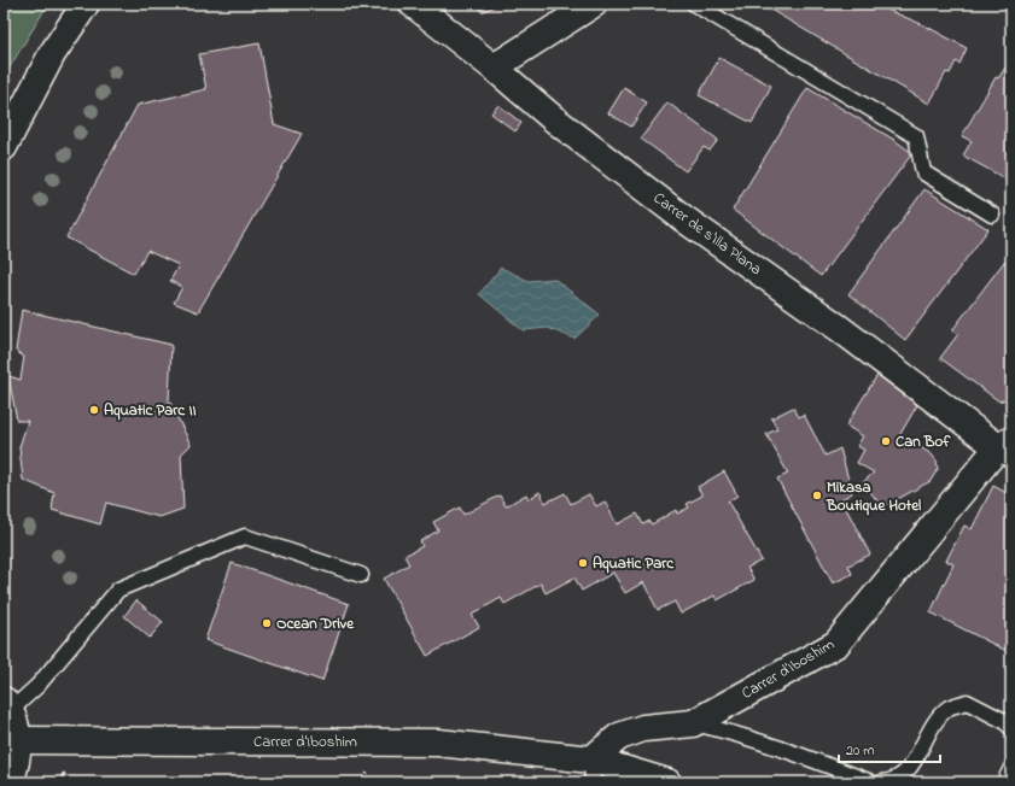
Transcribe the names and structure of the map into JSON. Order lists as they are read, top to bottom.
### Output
{
  "streets": {
    "street": ["Carrer de s'Illa Plana", "Carrer d'Iboshim"]
  },
  "crossings": [
    ["Carrer de s'Illa Plana", "Carrer d'Iboshim"]
  ],
  "places": [
    "Aquatic Parc II",
    "Can Bof",
    "Mikasa Boutique Hotel",
    "Aquatic Parc",
    "Ocean Drive"
  ],
  "scale_bar": "20 m"
}
